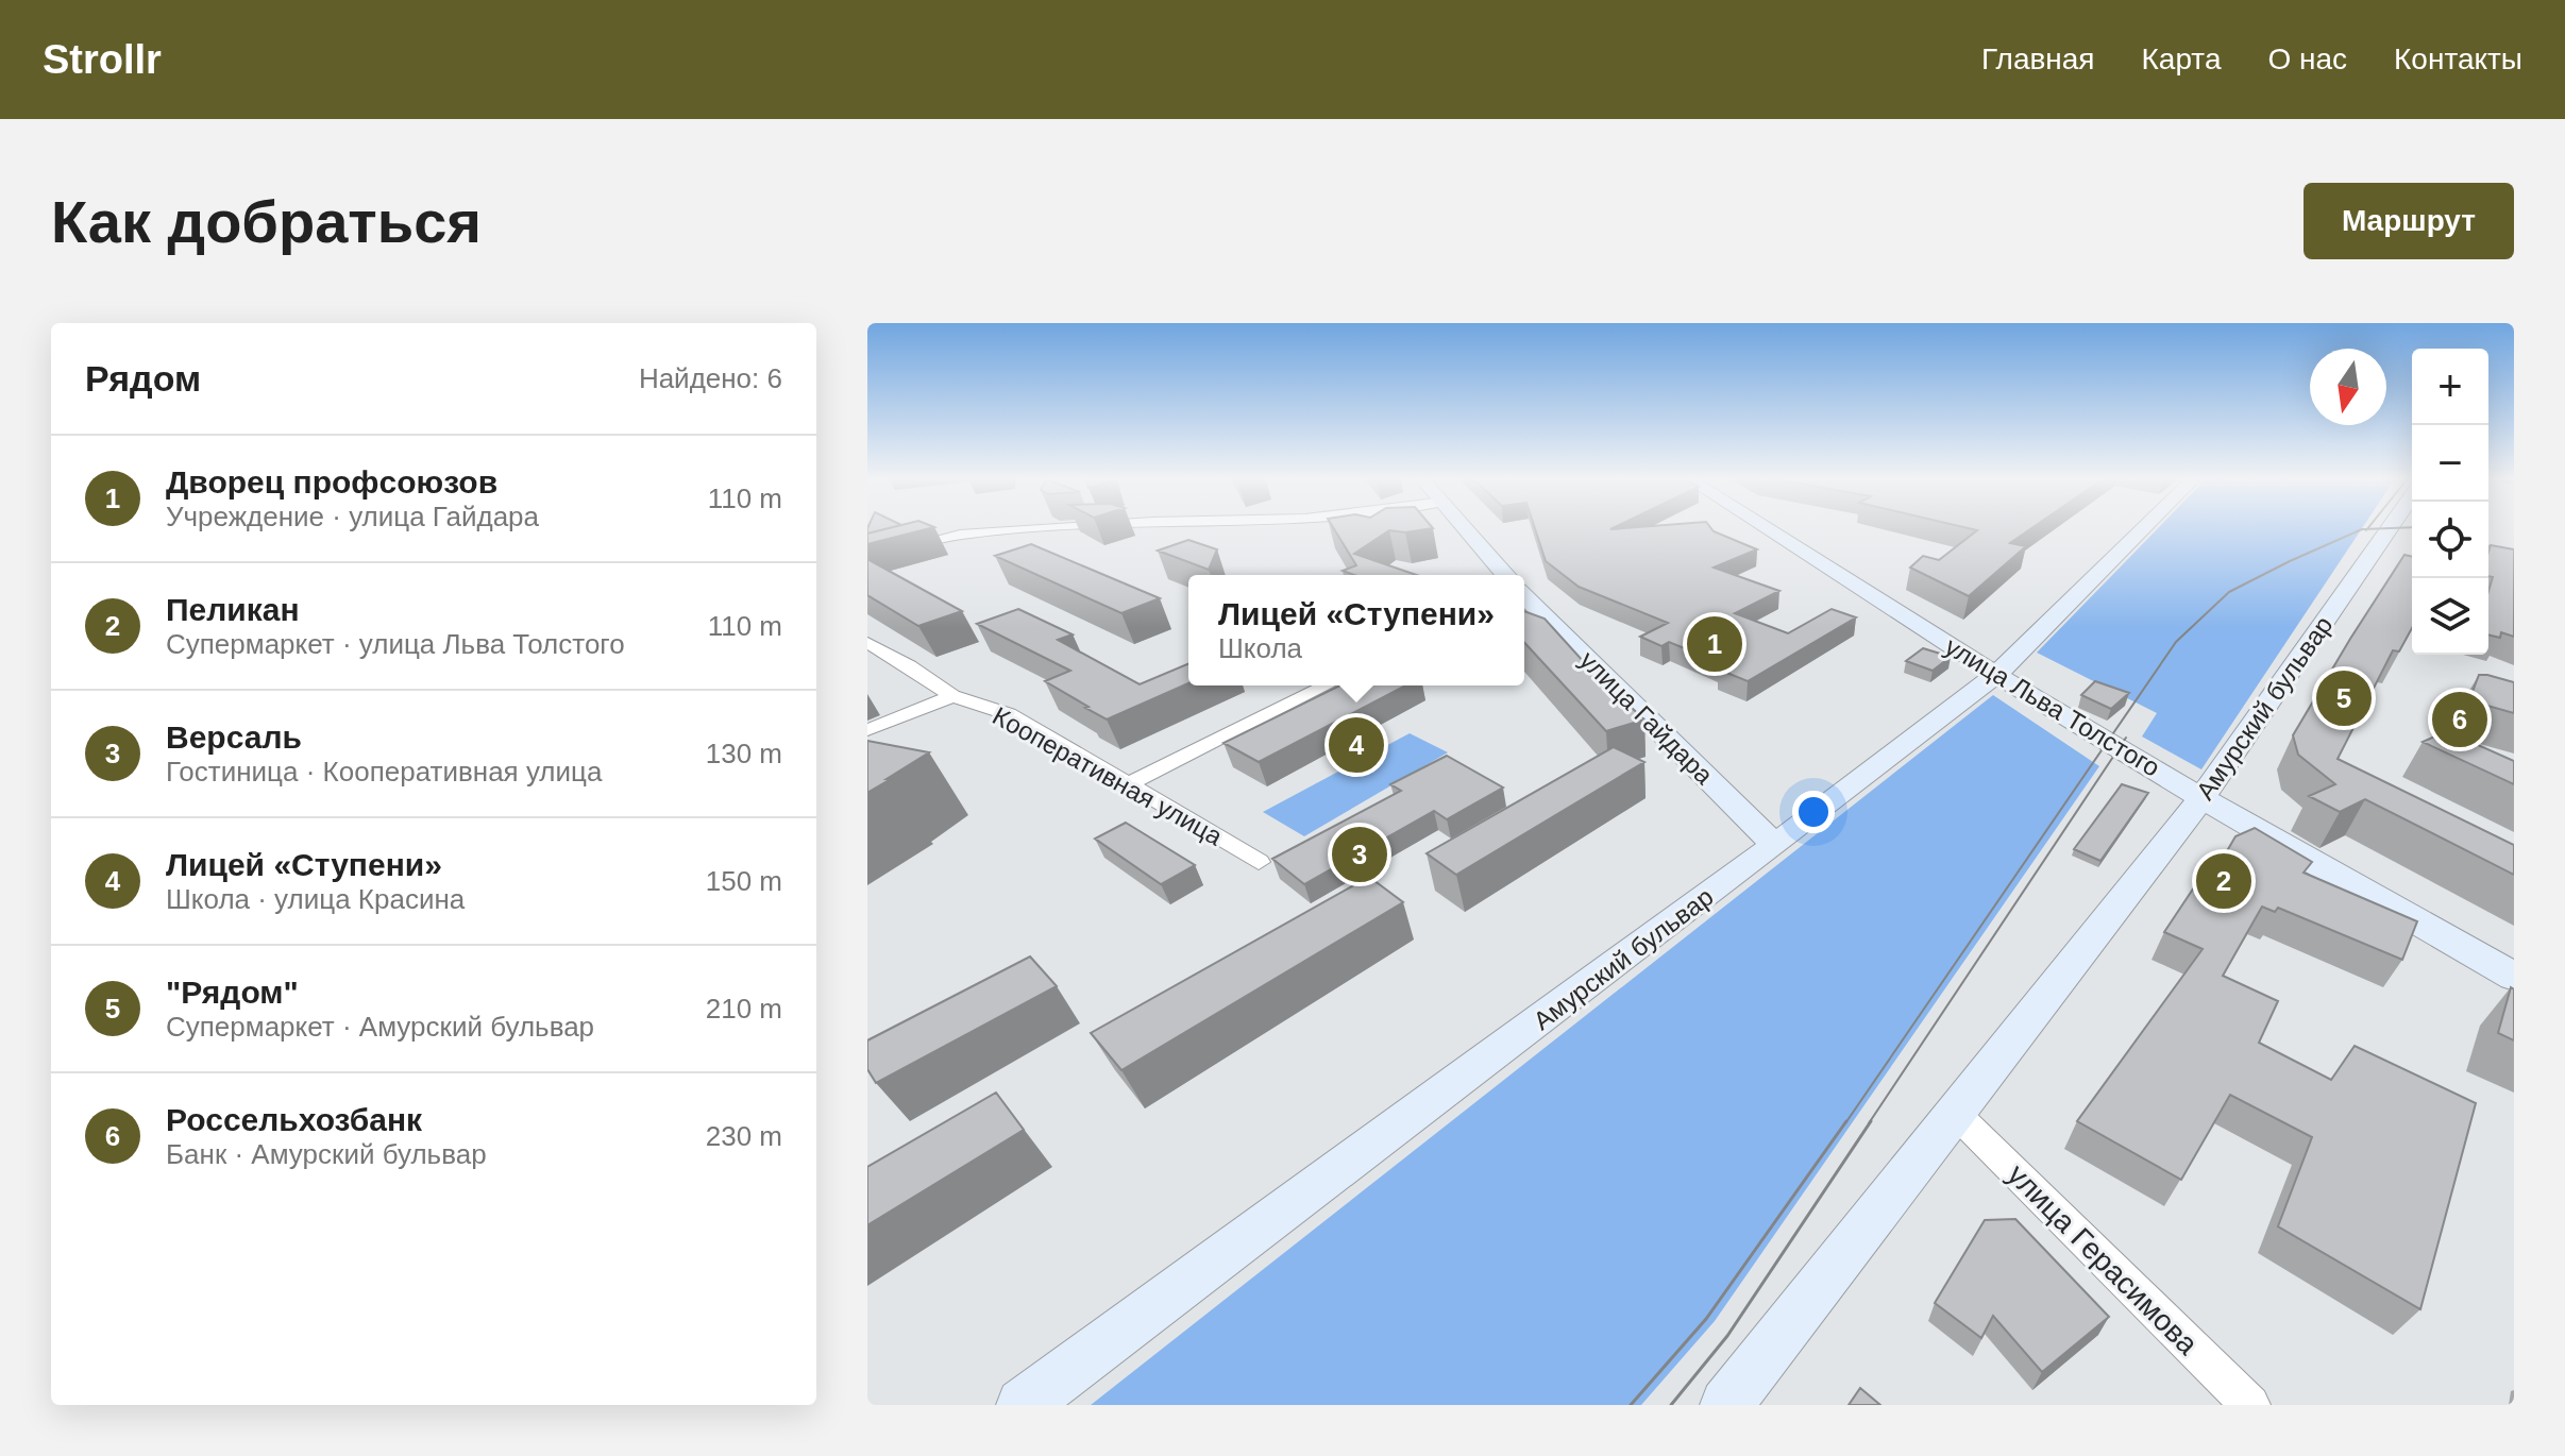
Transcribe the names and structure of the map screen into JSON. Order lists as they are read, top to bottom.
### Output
{
  "streets": {
    "street": [
      "улица Льва Толстого",
      "Амурский бульвар",
      "улица Гайдара",
      "Кооперативная улица",
      "улица Герасимова"
    ]
  },
  "crossings": [
    ["улица Льва Толстого", "Амурский бульвар"],
    ["Амурский бульвар", "улица Гайдара"],
    ["Амурский бульвар", "улица Герасимова"]
  ],
  "north": "bottom",
  "page": {
    "header": "Strollr",
    "nav": [
      "Главная",
      "Карта",
      "О нас",
      "Контакты"
    ],
    "buttons": "Маршрут",
    "title": "Как добраться",
    "heading": ["Рядом", "Найдено: 6"],
    "map_buttons": ["+", "−"],
    "list": [
      {
        "mark": "1",
        "name": "Дворец профсоюзов",
        "note": "Учреждение · улица Гайдара",
        "value": "110 m"
      },
      {
        "mark": "2",
        "name": "Пеликан",
        "note": "Супермаркет · улица Льва Толстого",
        "value": "110 m"
      },
      {
        "mark": "3",
        "name": "Версаль",
        "note": "Гостиница · Кооперативная улица",
        "value": "130 m"
      },
      {
        "mark": "4",
        "name": "Лицей «Ступени»",
        "note": "Школа · улица Красина",
        "value": "150 m"
      },
      {
        "mark": "5",
        "name": "\"Рядом\"",
        "note": "Супермаркет · Амурский бульвар",
        "value": "210 m"
      },
      {
        "mark": "6",
        "name": "Россельхозбанк",
        "note": "Банк · Амурский бульвар",
        "value": "230 m"
      }
    ],
    "popup": ["Лицей «Ступени»", "Школа"],
    "pins": [
      "1",
      "5",
      "6",
      "4",
      "3",
      "2"
    ]
  }
}
